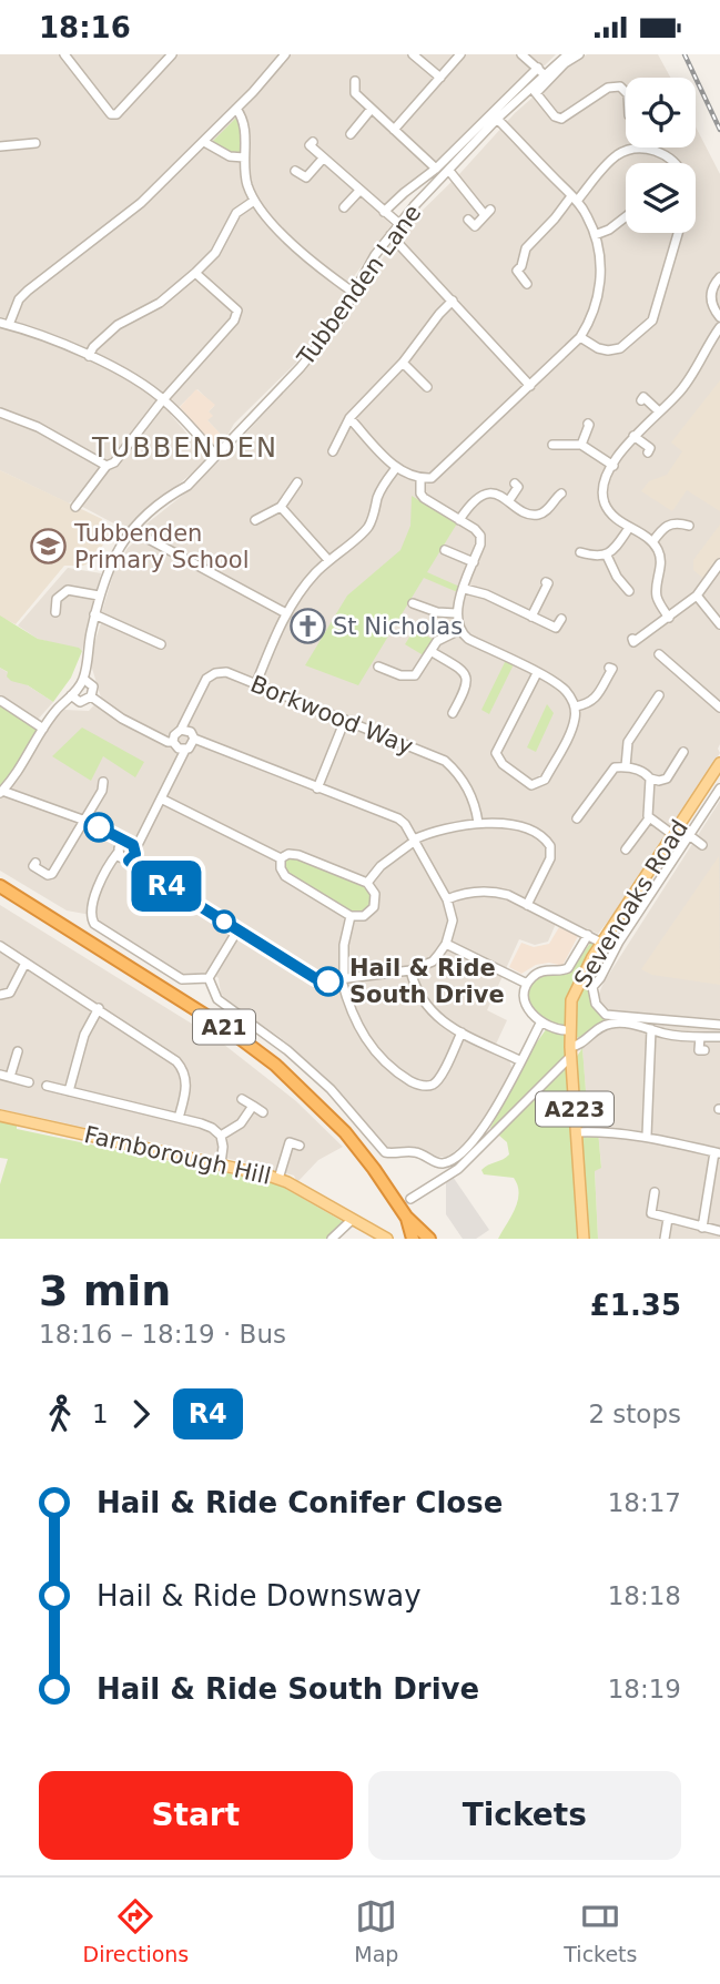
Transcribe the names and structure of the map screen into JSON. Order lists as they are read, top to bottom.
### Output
{
  "streets": {
    "highway": ["A21"],
    "main road": ["Sevenoaks Road", "A223", "Farnborough Hill"],
    "street": ["Tubbenden Lane", "Borkwood Way"]
  },
  "districts": ["TUBBENDEN"],
  "places": {
    "school or university": ["Tubbenden Primary School"],
    "church": ["St Nicholas"],
    "other": ["Hail & Ride South Drive"]
  },
  "lines": ["bus line R4"],
  "page": {
    "status": "18:16",
    "on_map": "R4",
    "heading": ["3 min", "18:16 – 18:19 · Bus", "£1.35"],
    "legs": ["1", "R4", "2 stops"],
    "list": [
      {
        "name": "Hail & Ride Conifer Close",
        "value": "18:17"
      },
      {
        "name": "Hail & Ride Downsway",
        "value": "18:18"
      },
      {
        "name": "Hail & Ride South Drive",
        "value": "18:19"
      }
    ],
    "buttons": ["Start", "Tickets"],
    "tabs": ["Directions", "Map", "Tickets"]
  }
}
